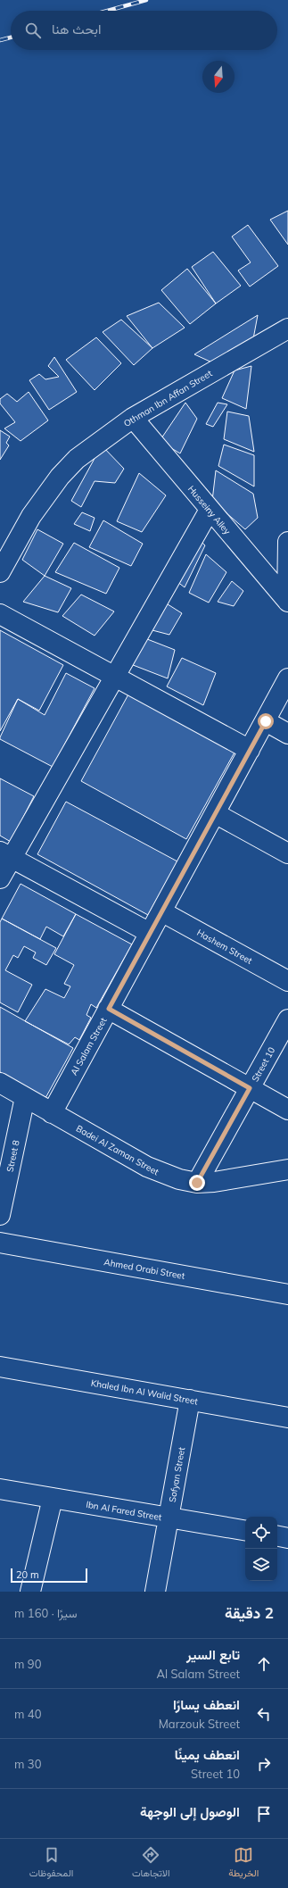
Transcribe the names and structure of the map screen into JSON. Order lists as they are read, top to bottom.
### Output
{
  "streets": {
    "street": [
      "Othman Ibn Affan Street",
      "Husseiny Alley",
      "Hashem Street",
      "Al Salam Street",
      "Street 10",
      "Badei Al Zaman Street",
      "Street 8",
      "Ahmed Orabi Street",
      "Khaled Ibn Al Walid Street",
      "Sofyan Street",
      "Ibn Al Fared Street"
    ]
  },
  "crossings": [
    ["Othman Ibn Affan Street", "Husseiny Alley"],
    ["Hashem Street", "Al Salam Street"],
    ["Al Salam Street", "Badei Al Zaman Street"],
    ["Street 10", "Badei Al Zaman Street"],
    ["Badei Al Zaman Street", "Street 8"],
    ["Khaled Ibn Al Walid Street", "Sofyan Street"],
    ["Sofyan Street", "Ibn Al Fared Street"]
  ],
  "scale_bar": "20 m",
  "north": "bottom",
  "page": {
    "search": "ابحث هنا",
    "scale": "20 m",
    "heading": ["2 دقيقة", "سيرًا · 160 m"],
    "list": [
      ["تابع السير", "Al Salam Street", "90 m"],
      ["انعطف يسارًا", "Marzouk Street", "40 m"],
      ["انعطف يمينًا", "Street 10", "30 m"],
      "الوصول إلى الوجهة"
    ],
    "nav": ["الخريطة", "الاتجاهات", "المحفوظات"]
  }
}
